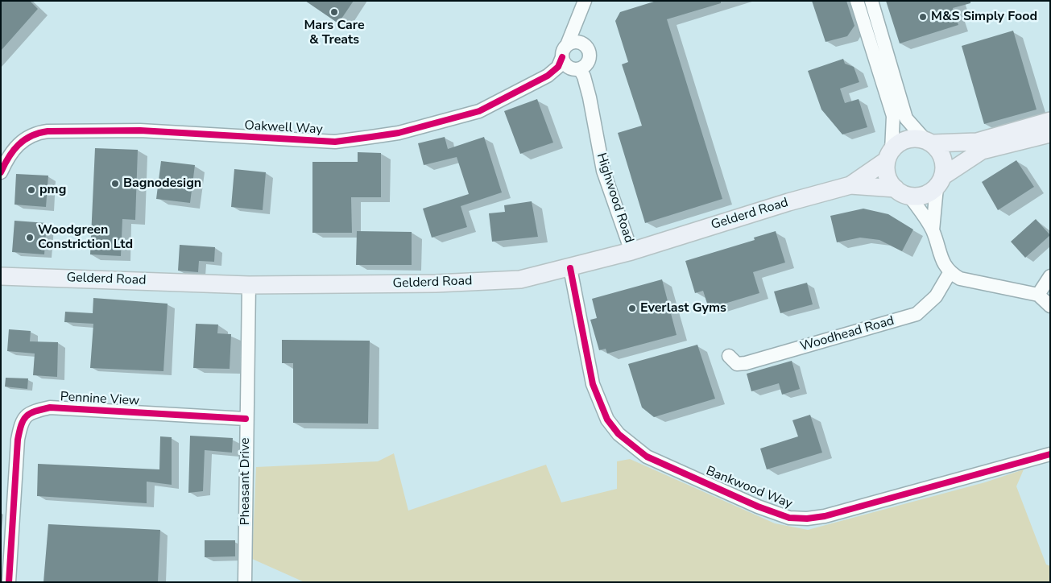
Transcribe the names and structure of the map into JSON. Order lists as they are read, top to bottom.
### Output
{
  "streets": {
    "main road": ["Gelderd Road"],
    "street": [
      "Oakwell Way",
      "Highwood Road",
      "Woodhead Road",
      "Pennine View",
      "Pheasant Drive",
      "Bankwood Way"
    ]
  },
  "crossings": [
    ["Oakwell Way", "Highwood Road"],
    ["Highwood Road", "Gelderd Road"],
    ["Gelderd Road", "Pheasant Drive"],
    ["Gelderd Road", "Bankwood Way"],
    ["Pennine View", "Pheasant Drive"]
  ],
  "places": [
    "Mars Care & Treats",
    "M&S Simply Food",
    "Bagnodesign",
    "pmg",
    "Woodgreen Constriction Ltd",
    "Everlast Gyms"
  ]
}
